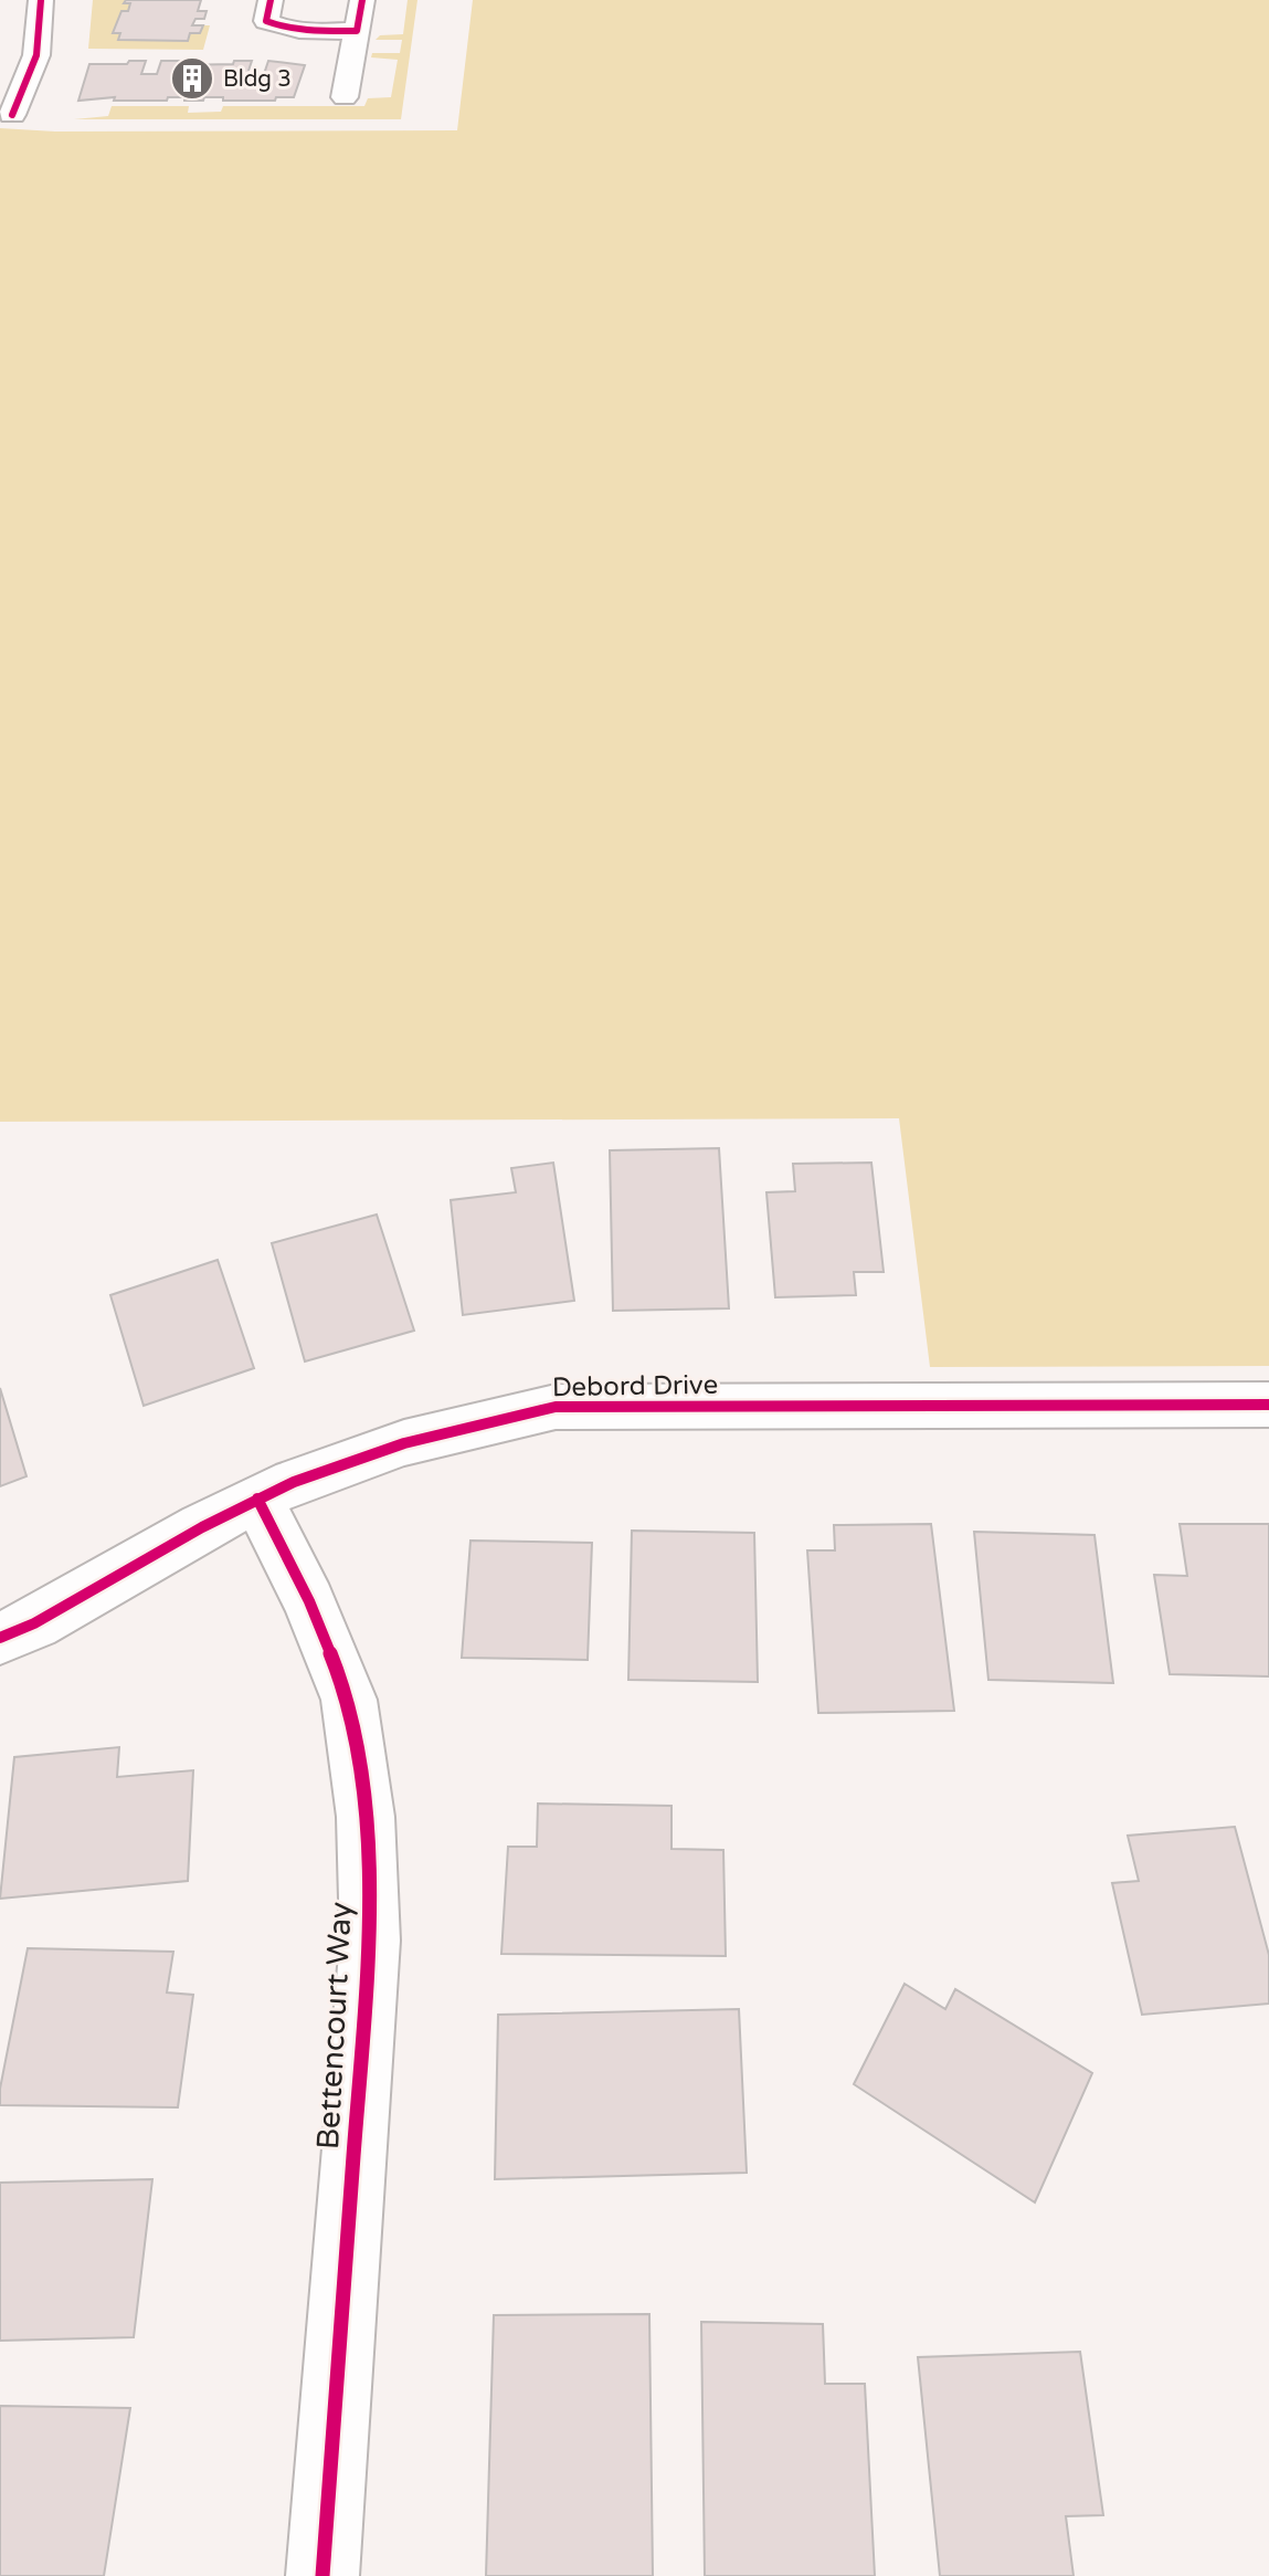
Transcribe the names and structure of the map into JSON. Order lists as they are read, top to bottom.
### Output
{
  "streets": {
    "street": ["Debord Drive", "Bettencourt Way"]
  },
  "crossings": [
    ["Debord Drive", "Bettencourt Way"]
  ],
  "places": {
    "building": ["Bldg 3"]
  }
}
